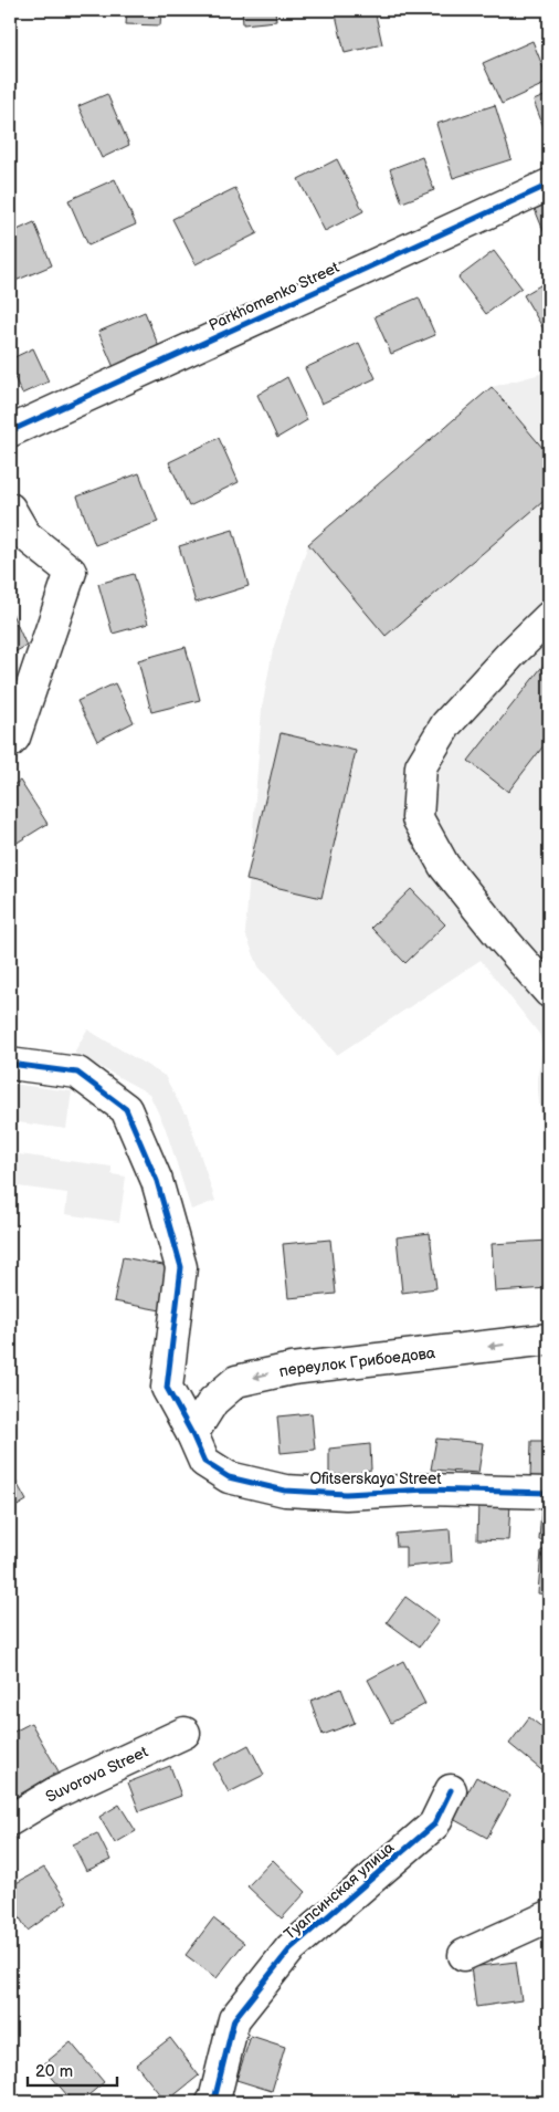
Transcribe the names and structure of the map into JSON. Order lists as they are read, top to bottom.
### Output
{
  "streets": {
    "street": [
      "Parkhomenko Street",
      "переулок Грибоедова",
      "Ofitserskaya Street",
      "Suvorova Street",
      "Туапсинская улица"
    ]
  },
  "crossings": [
    ["переулок Грибоедова", "Ofitserskaya Street"]
  ],
  "one_way": ["переулок Грибоедова"],
  "scale_bar": "20 m"
}
